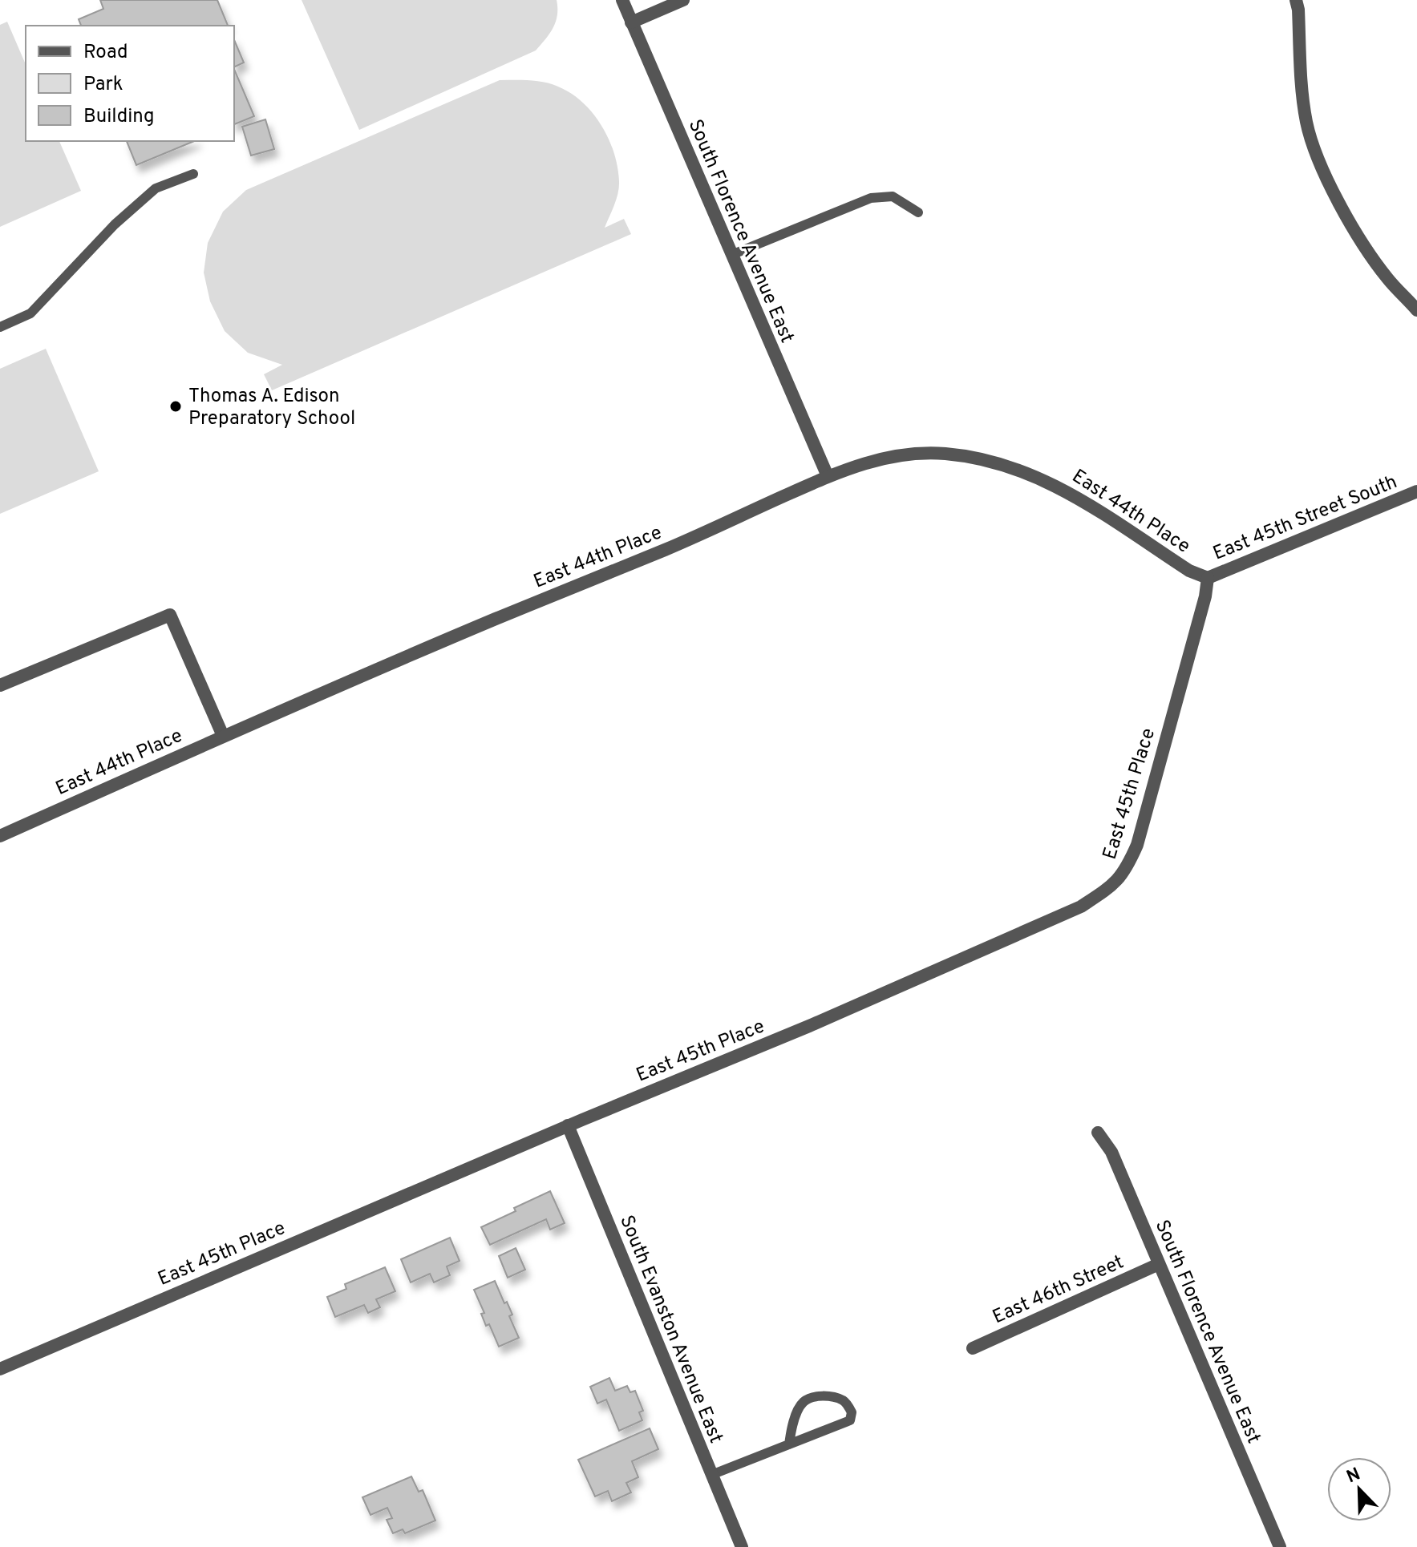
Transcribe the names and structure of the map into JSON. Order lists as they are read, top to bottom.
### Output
{
  "streets": {
    "street": [
      "South Florence Avenue East",
      "East 44th Place",
      "East 45th Street South",
      "East 45th Place",
      "East 46th Street",
      "South Evanston Avenue East"
    ]
  },
  "crossings": [
    ["South Florence Avenue East", "East 44th Place"],
    ["South Florence Avenue East", "East 46th Street"],
    ["East 44th Place", "East 45th Street South"],
    ["East 44th Place", "East 45th Place"],
    ["East 45th Street South", "East 45th Place"],
    ["East 45th Place", "South Evanston Avenue East"]
  ],
  "places": ["Thomas A. Edison Preparatory School"],
  "legend": ["Road", "Park", "Building"],
  "north": "top left"
}
